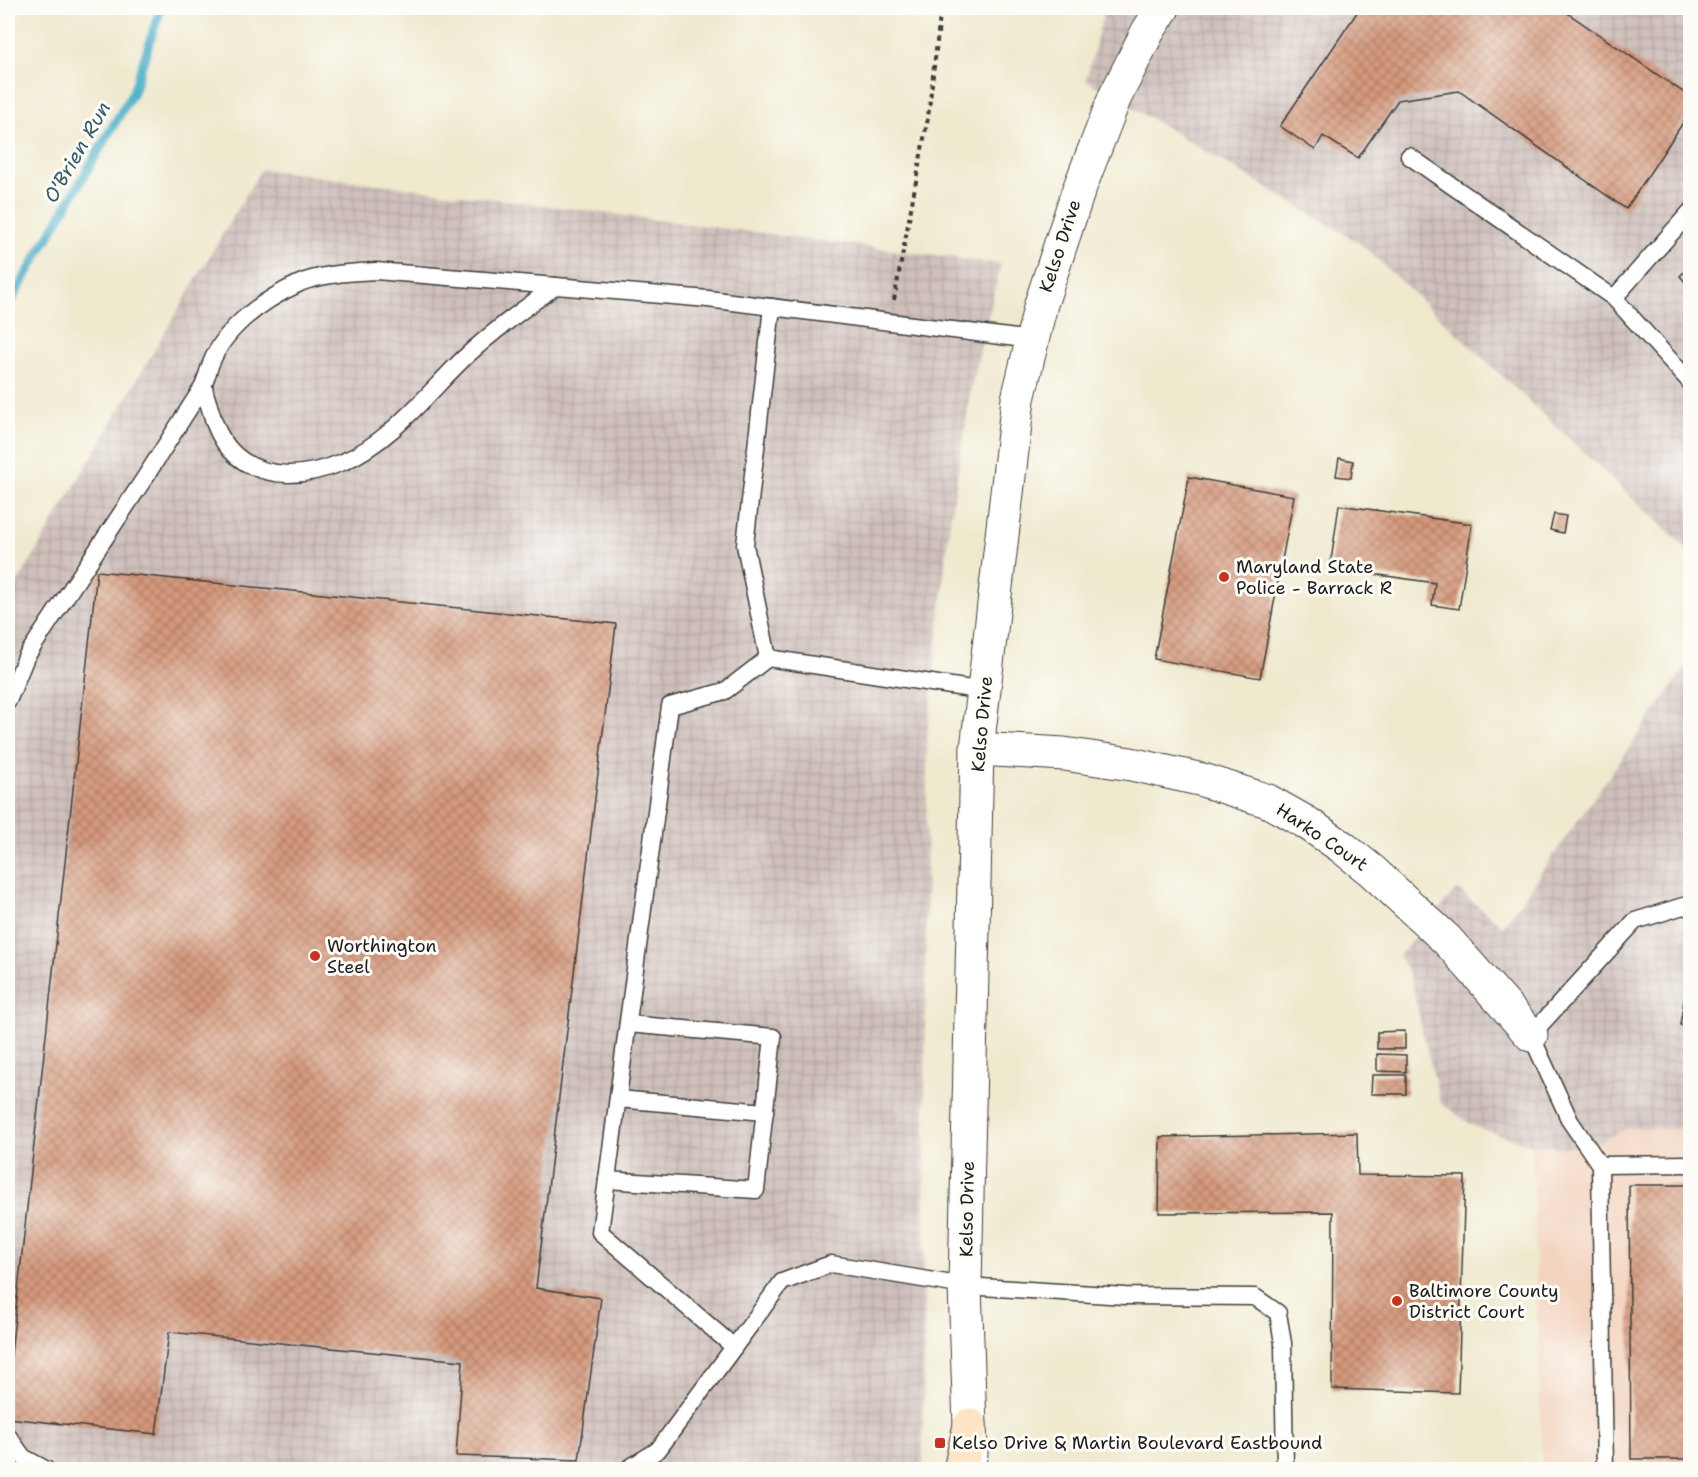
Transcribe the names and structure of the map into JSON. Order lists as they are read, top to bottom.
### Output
{
  "streets": {
    "street": ["Kelso Drive", "Harko Court"]
  },
  "crossings": [
    ["Kelso Drive", "Harko Court"]
  ],
  "water": ["O'Brien Run"],
  "places": {
    "other": ["Maryland State Police - Barrack R", "Worthington Steel", "Baltimore County District Court"],
    "transit": ["Kelso Drive & Martin Boulevard Eastbound"]
  }
}
